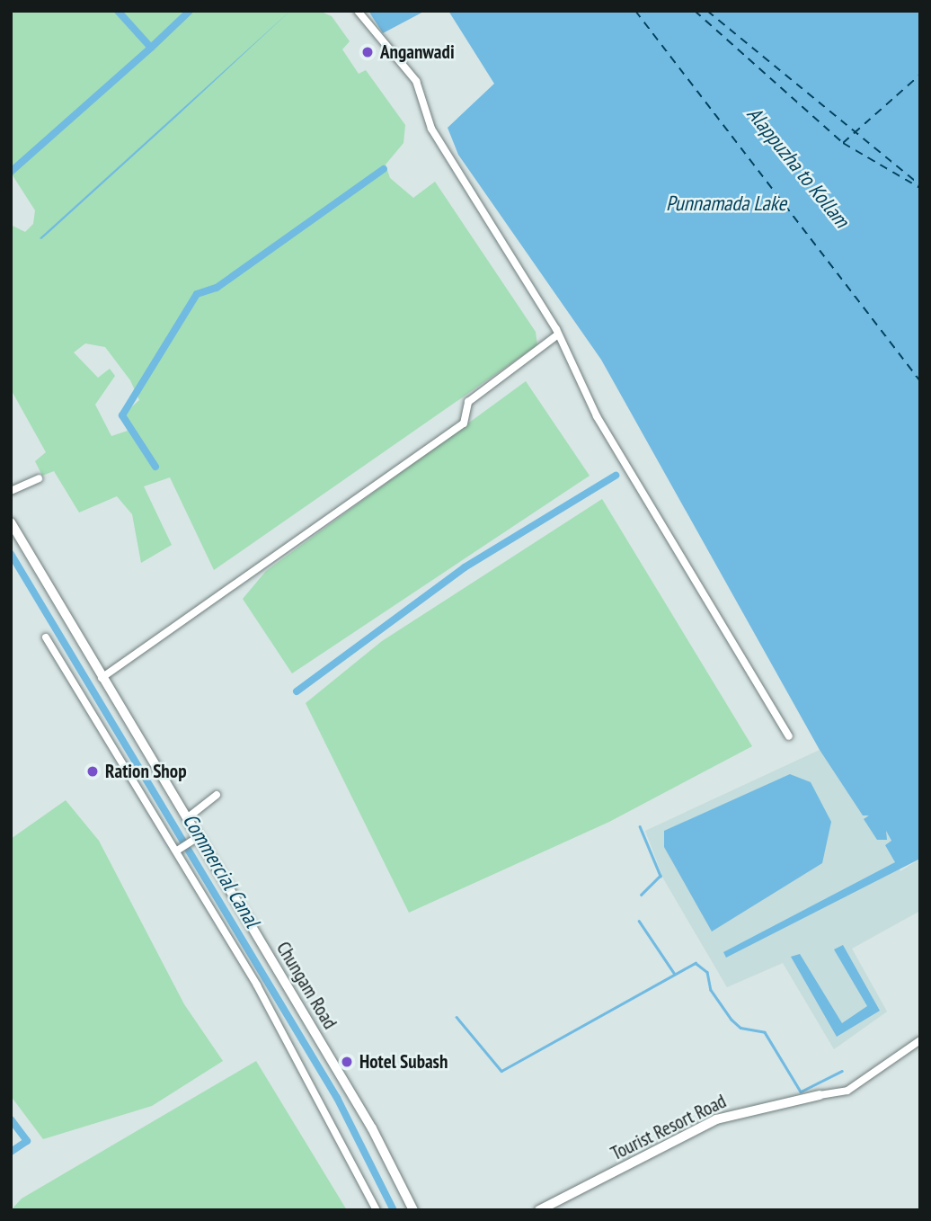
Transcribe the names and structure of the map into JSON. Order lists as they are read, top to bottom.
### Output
{
  "streets": {
    "main road": ["Chungam Road"],
    "street": ["Tourist Resort Road"]
  },
  "water": ["Alappuzha to Kollam", "Punnamada Lake", "Commercial Canal"],
  "places": ["Anganwadi", "Ration Shop", "Hotel Subash"]
}
